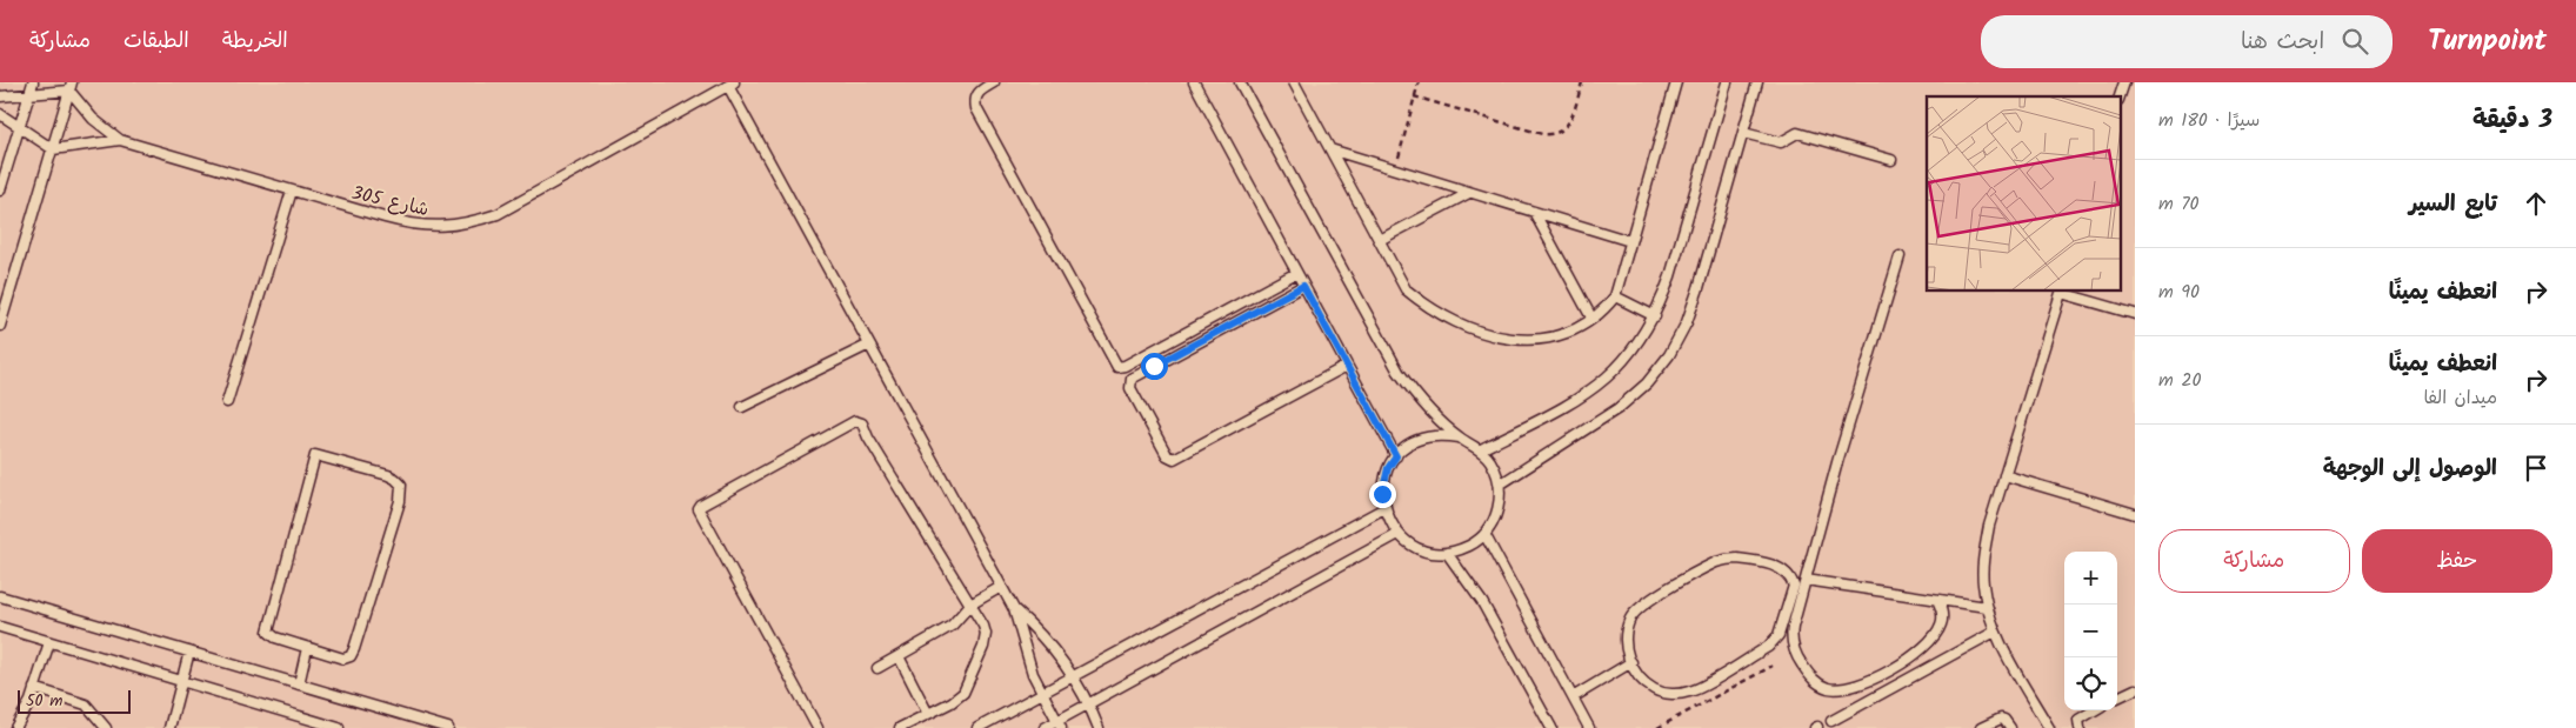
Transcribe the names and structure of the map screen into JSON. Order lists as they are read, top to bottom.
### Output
{
  "streets": {
    "lane": ["شارع 305"]
  },
  "scale_bar": "50 m",
  "page": {
    "header": "Turnpoint",
    "search": "ابحث هنا",
    "nav": ["الخريطة", "الطبقات", "مشاركة"],
    "heading": ["3 دقيقة", "سيرًا · 180 m"],
    "list": [
      ["تابع السير", "70 m"],
      ["انعطف يمينًا", "90 m"],
      ["انعطف يمينًا", "ميدان الفا", "20 m"],
      "الوصول إلى الوجهة"
    ],
    "buttons": ["حفظ", "مشاركة"],
    "map_buttons": ["+", "−"],
    "scale": "50 m"
  }
}
